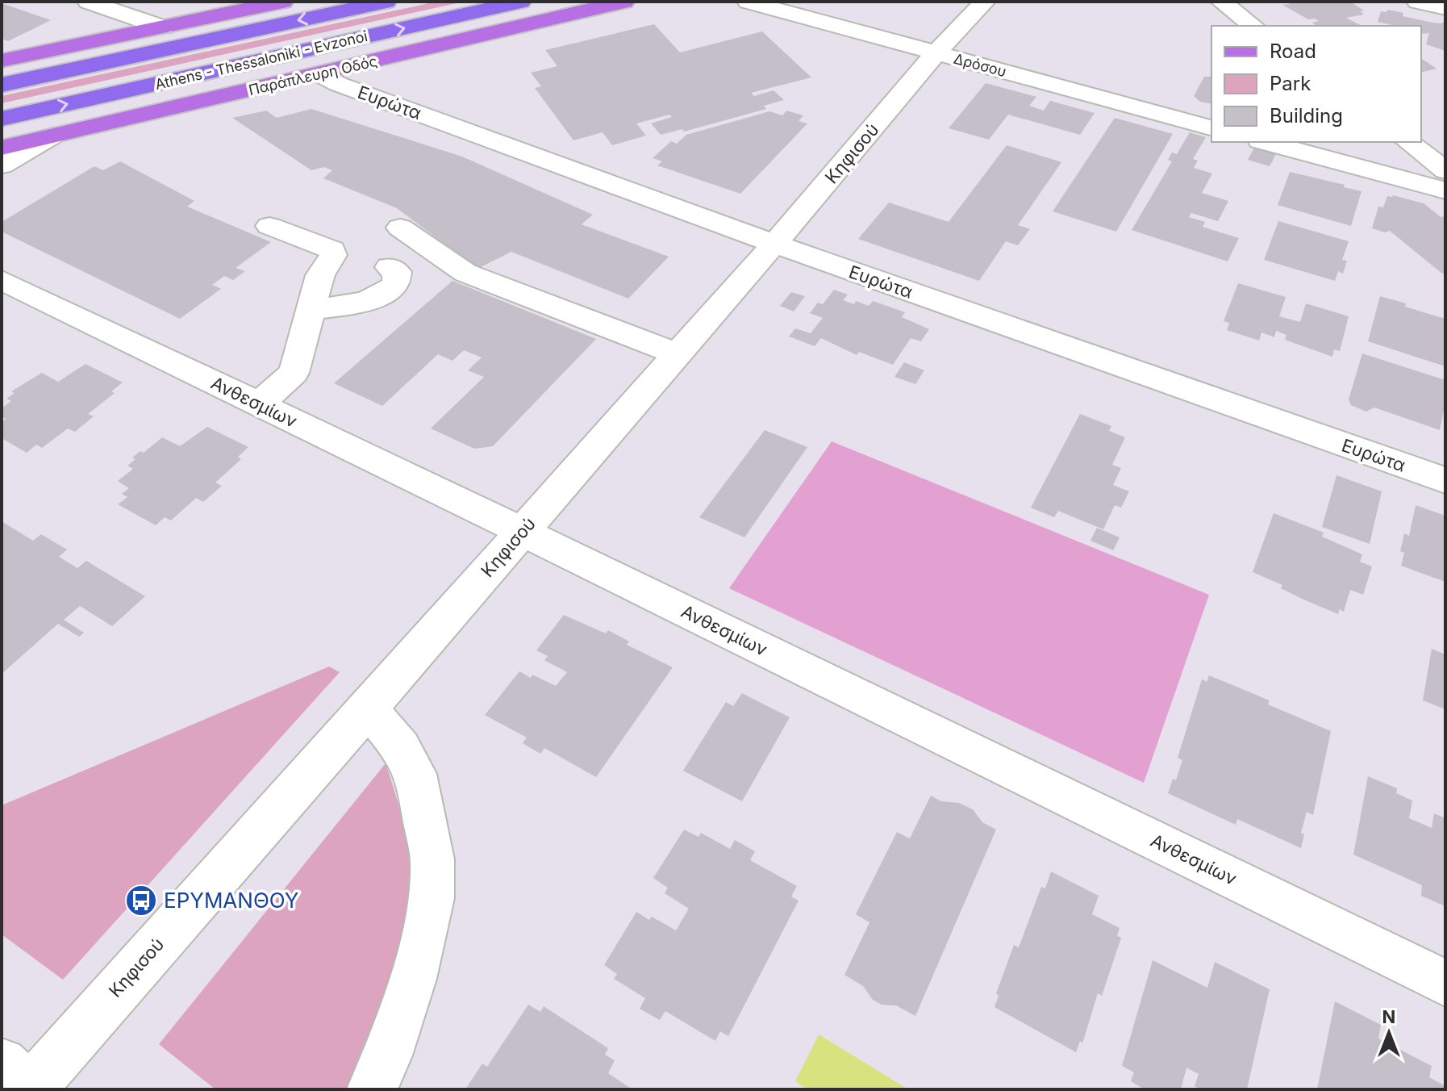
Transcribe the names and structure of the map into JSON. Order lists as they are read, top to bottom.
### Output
{
  "streets": {
    "highway": ["Athens - Thessaloniki - Evzonoi"],
    "main road": ["Παράπλευρη Οδός"],
    "street": [
      "Δρόσου",
      "Ευρώτα",
      "Κηφισού",
      "Ανθεσμίων"
    ]
  },
  "crossings": [
    ["Δρόσου", "Κηφισού"],
    ["Παράπλευρη Οδός", "Ευρώτα"],
    ["Ευρώτα", "Κηφισού"],
    ["Κηφισού", "Ανθεσμίων"]
  ],
  "places": {
    "bus stop": ["ΕΡΥΜΑΝΘΟΥ"]
  },
  "legend": ["Road", "Park", "Building"],
  "north": "top"
}
